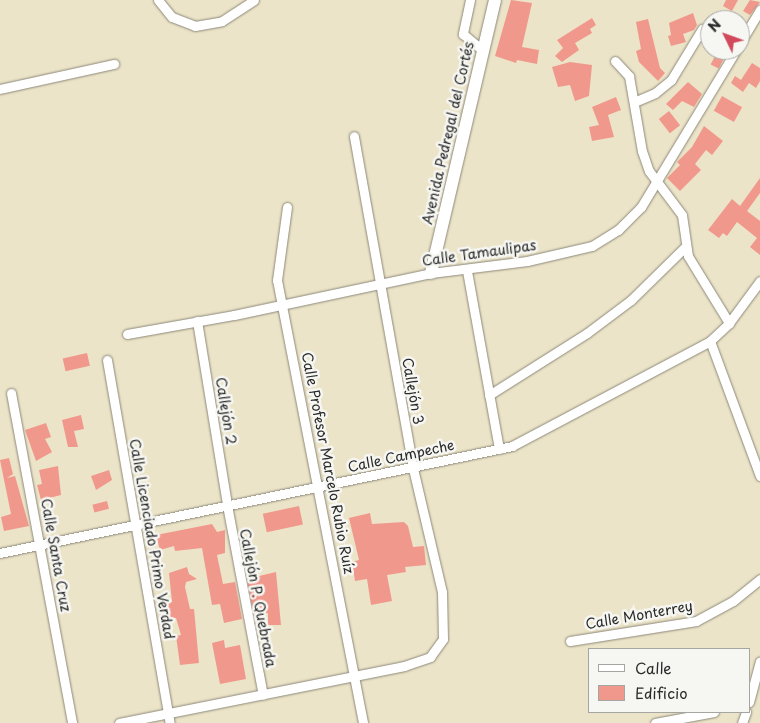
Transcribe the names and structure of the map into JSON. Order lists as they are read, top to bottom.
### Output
{
  "streets": {
    "street": [
      "Avenida Pedregal del Cortés",
      "Calle Tamaulipas",
      "Callejón 3",
      "Callejón 2",
      "Calle Campeche",
      "Calle Profesor Marcelo Rubio Ruíz",
      "Calle Licenciado Primo Verdad",
      "Calle Santa Cruz",
      "Callejón P. Quebrada",
      "Calle Monterrey"
    ]
  },
  "crossings": [
    ["Avenida Pedregal del Cortés", "Calle Tamaulipas"],
    ["Calle Tamaulipas", "Callejón 3"],
    ["Calle Tamaulipas", "Callejón 2"],
    ["Calle Tamaulipas", "Calle Profesor Marcelo Rubio Ruíz"],
    ["Callejón 3", "Calle Campeche"],
    ["Callejón 3", "Calle Profesor Marcelo Rubio Ruíz"],
    ["Callejón 3", "Calle Licenciado Primo Verdad"],
    ["Callejón 3", "Callejón P. Quebrada"],
    ["Callejón 2", "Calle Campeche"],
    ["Callejón 2", "Callejón P. Quebrada"],
    ["Calle Campeche", "Calle Profesor Marcelo Rubio Ruíz"],
    ["Calle Campeche", "Calle Licenciado Primo Verdad"],
    ["Calle Campeche", "Calle Santa Cruz"],
    ["Calle Campeche", "Callejón P. Quebrada"]
  ],
  "legend": ["Calle", "Edificio"],
  "north": "top left"
}
